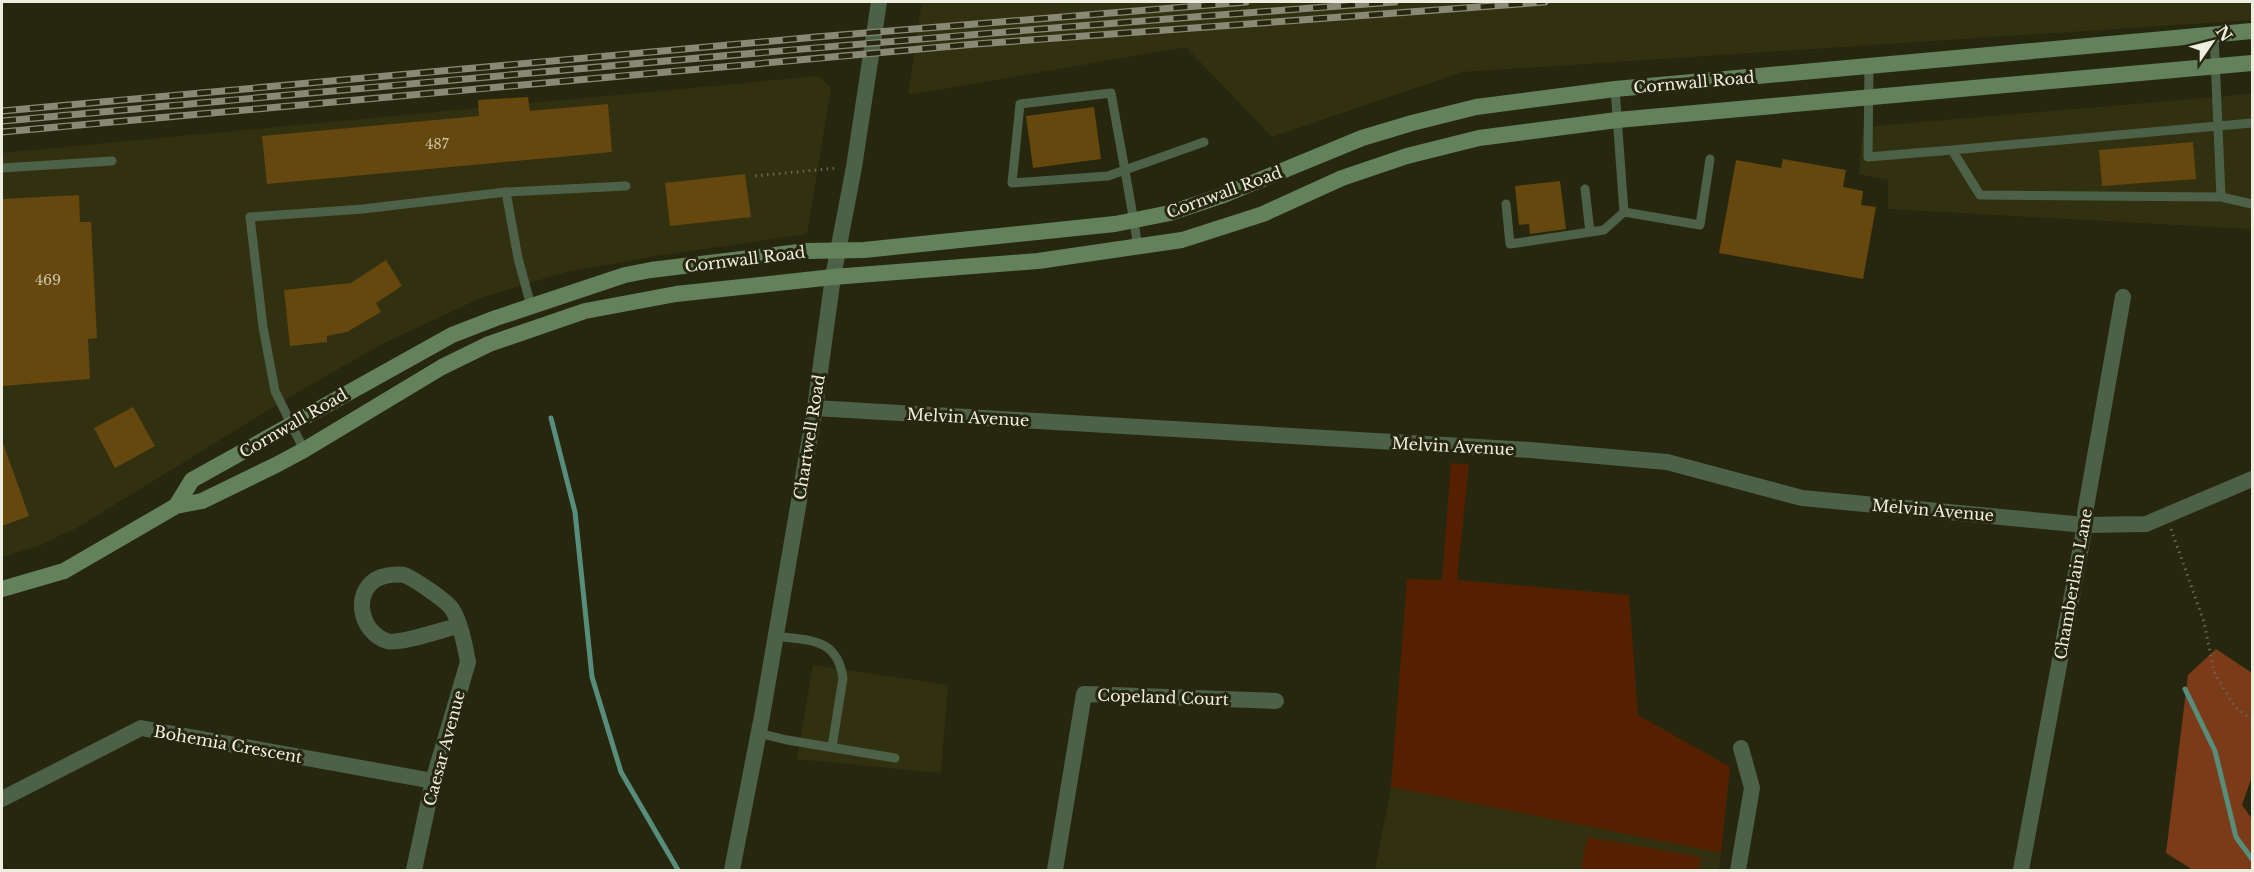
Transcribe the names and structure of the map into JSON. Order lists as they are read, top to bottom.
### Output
{
  "streets": {
    "main road": ["Cornwall Road"],
    "street": [
      "Melvin Avenue",
      "Chartwell Road",
      "Chamberlain Lane",
      "Copeland Court",
      "Bohemia Crescent",
      "Caesar Avenue"
    ]
  },
  "crossings": [
    ["Cornwall Road", "Chartwell Road"],
    ["Melvin Avenue", "Chartwell Road"],
    ["Melvin Avenue", "Chamberlain Lane"],
    ["Bohemia Crescent", "Caesar Avenue"]
  ],
  "house_numbers": ["487", "469"],
  "north": "top right"
}
